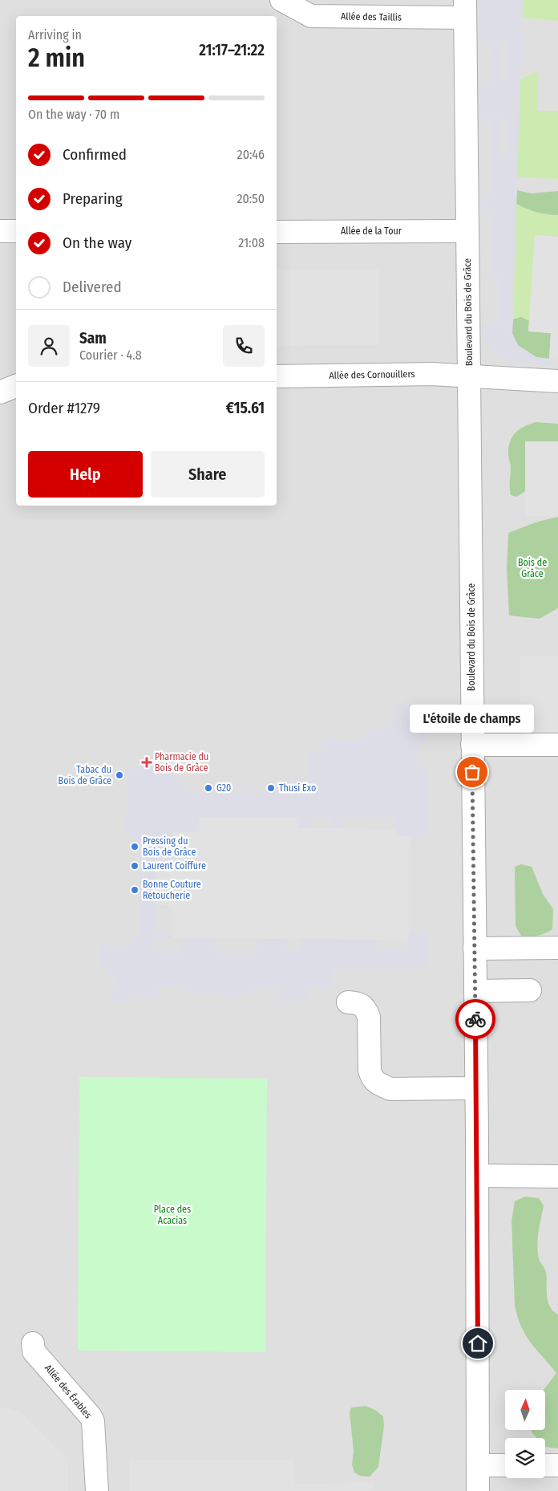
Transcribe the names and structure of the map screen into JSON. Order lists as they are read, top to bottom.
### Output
{
  "streets": {
    "street": [
      "Allée des Taillis",
      "Allée de la Tour",
      "Boulevard du Bois de Grâce",
      "Allée des Cornouillers",
      "Allée des Érables"
    ]
  },
  "crossings": [
    ["Allée des Taillis", "Boulevard du Bois de Grâce"],
    ["Allée de la Tour", "Boulevard du Bois de Grâce"],
    ["Boulevard du Bois de Grâce", "Allée des Cornouillers"]
  ],
  "parks": ["Bois de Grâce", "Place des Acacias"],
  "places": {
    "health": ["Pharmacie du Bois de Grâce"],
    "other": [
      "L'étoile de champs",
      "Tabac du Bois de Grâce",
      "G20",
      "Thusi Exo",
      "Pressing du Bois de Grâce",
      "Laurent Coiffure",
      "Bonne Couture Retoucherie"
    ]
  },
  "north": "top",
  "page": {
    "heading": ["2 min", "Arriving in", "21:17–21:22"],
    "panel": [
      "Sam",
      "Courier · 4.8",
      "Order #1279",
      "€15.61"
    ],
    "bar": "On the way · 70 m",
    "list": [
      ["Confirmed", "20:46"],
      ["Preparing", "20:50"],
      ["On the way", "21:08"],
      "Delivered"
    ],
    "buttons": ["Help", "Share"],
    "bubble": "L'étoile de champs"
  }
}
